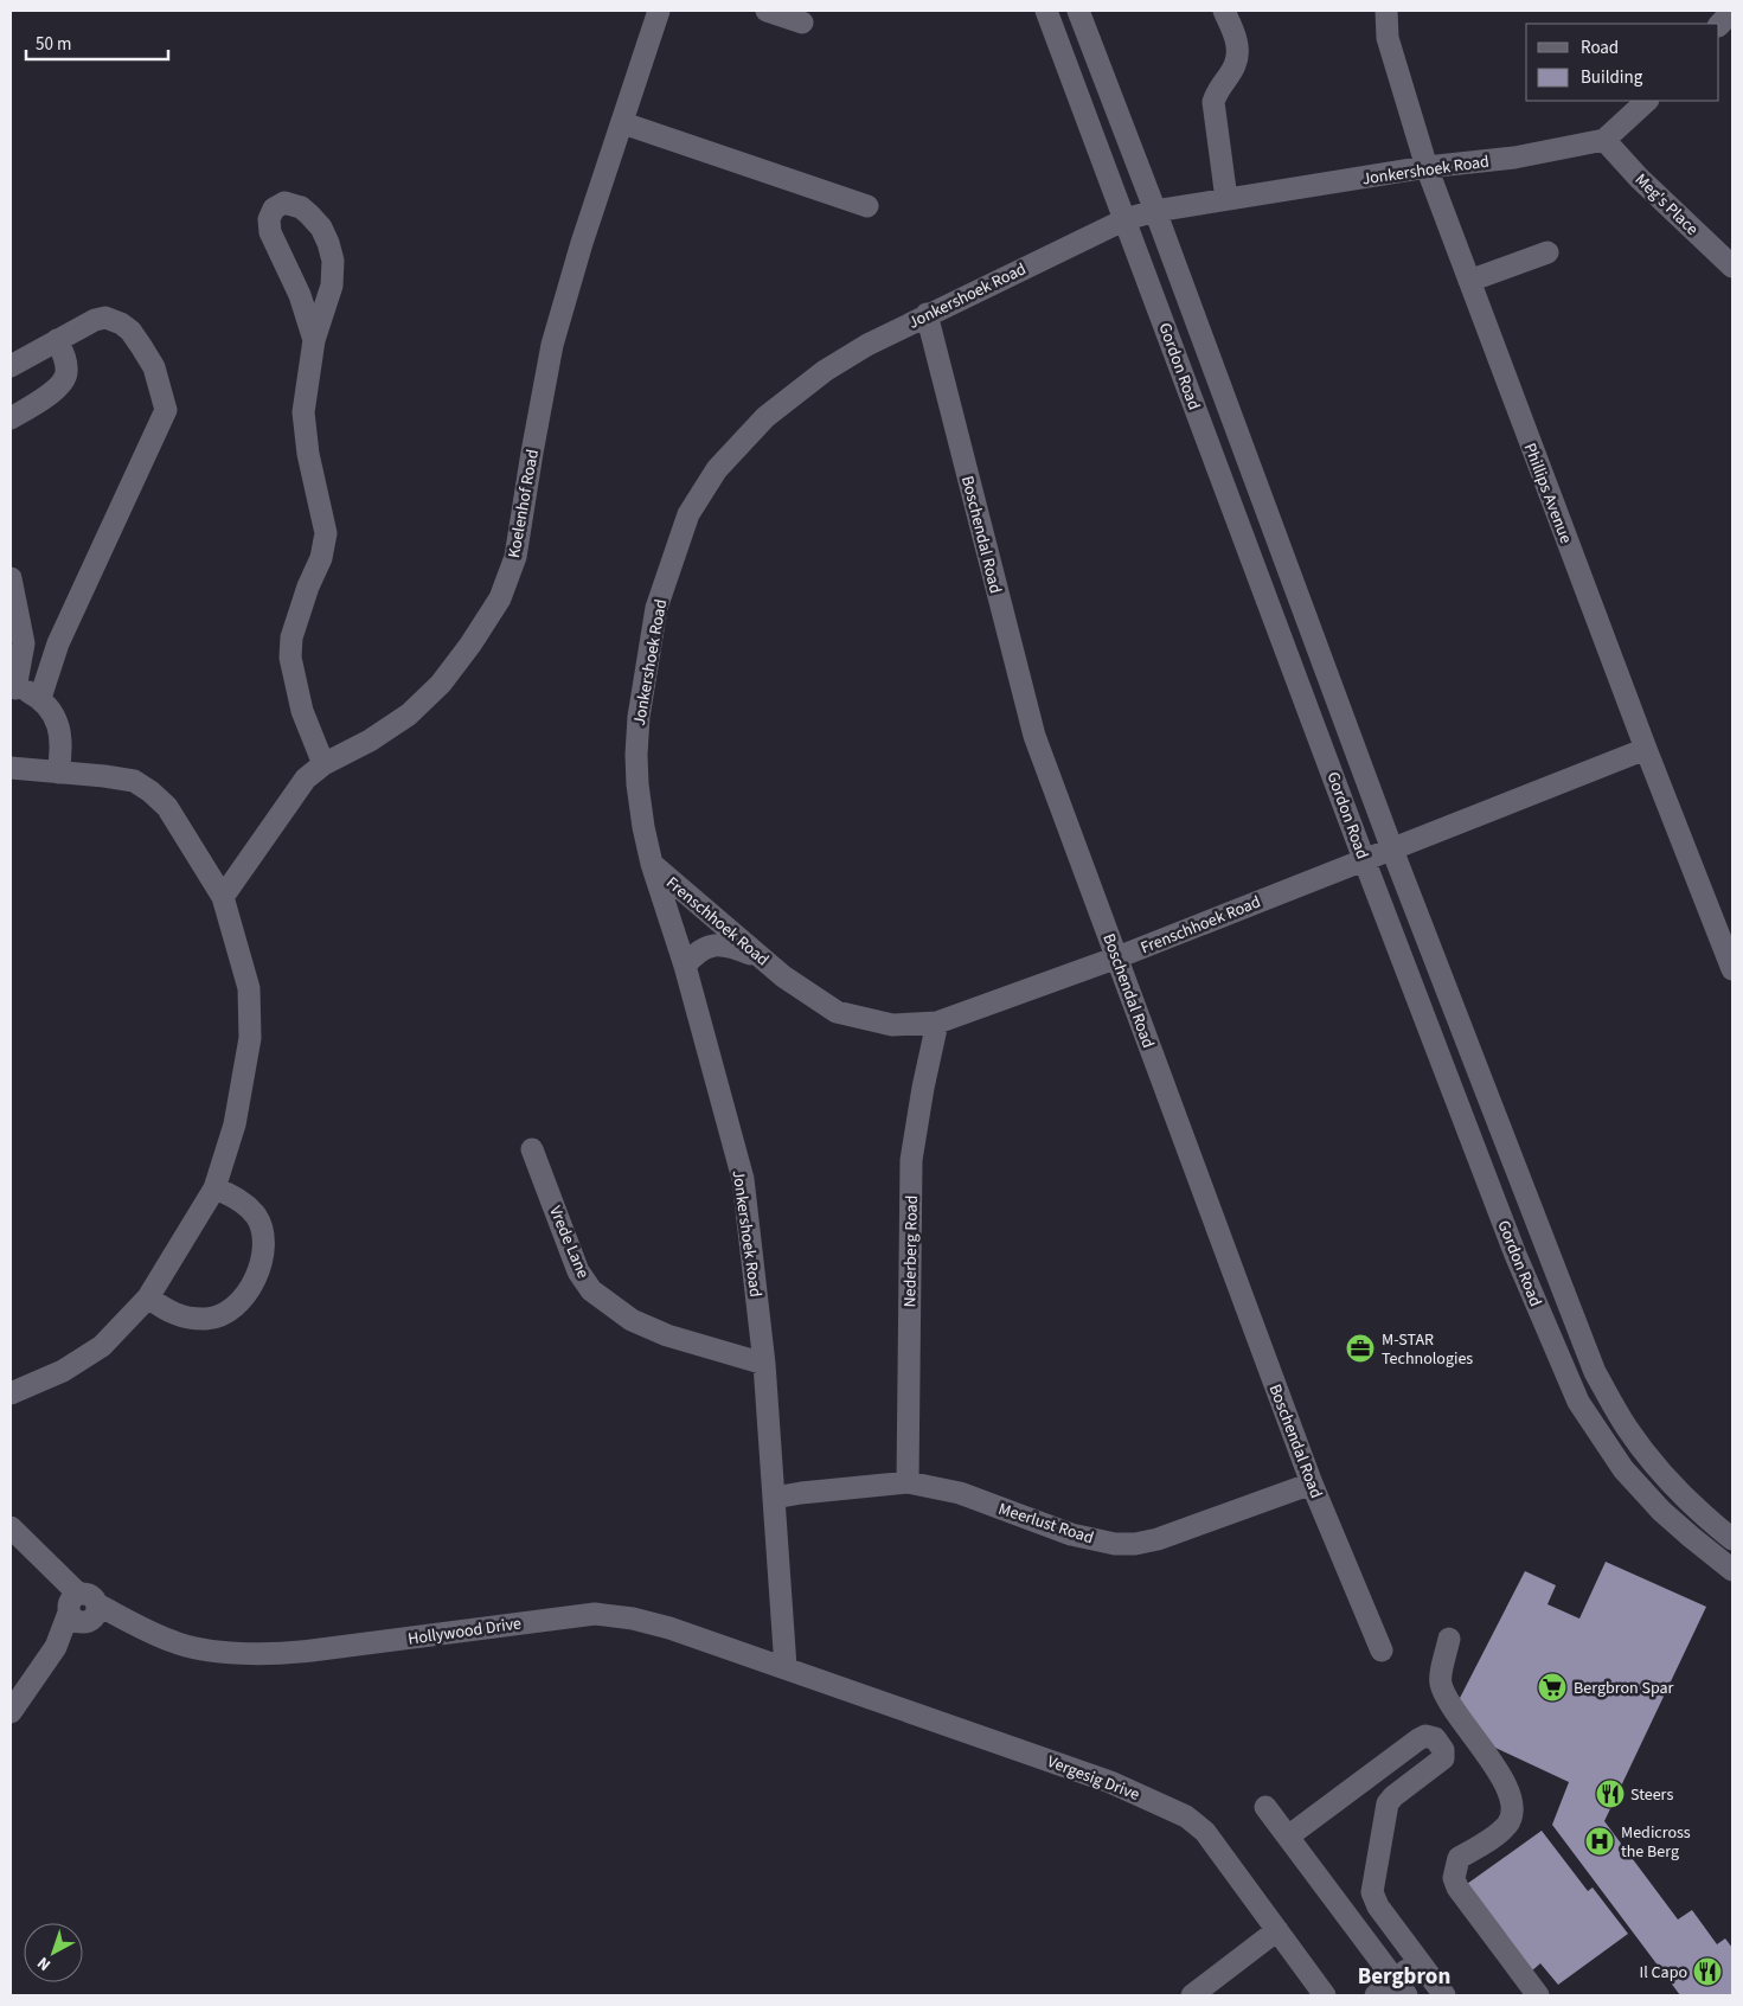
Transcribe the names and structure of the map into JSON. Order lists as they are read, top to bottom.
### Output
{
  "streets": {
    "street": [
      "Jonkershoek Road",
      "Meg's Place",
      "Gordon Road",
      "Phillips Avenue",
      "Koelenhof Road",
      "Boschendal Road",
      "Frenschhoek Road",
      "Vrede Lane",
      "Nederberg Road",
      "Meerlust Road",
      "Hollywood Drive",
      "Vergesig Drive"
    ]
  },
  "crossings": [
    ["Jonkershoek Road", "Meg's Place"],
    ["Jonkershoek Road", "Gordon Road"],
    ["Jonkershoek Road", "Phillips Avenue"],
    ["Jonkershoek Road", "Boschendal Road"],
    ["Jonkershoek Road", "Frenschhoek Road"],
    ["Jonkershoek Road", "Vrede Lane"],
    ["Jonkershoek Road", "Meerlust Road"],
    ["Jonkershoek Road", "Hollywood Drive"],
    ["Jonkershoek Road", "Vergesig Drive"],
    ["Gordon Road", "Frenschhoek Road"],
    ["Phillips Avenue", "Frenschhoek Road"],
    ["Boschendal Road", "Frenschhoek Road"],
    ["Boschendal Road", "Meerlust Road"],
    ["Frenschhoek Road", "Nederberg Road"],
    ["Nederberg Road", "Meerlust Road"],
    ["Hollywood Drive", "Vergesig Drive"]
  ],
  "districts": ["Bergbron"],
  "places": {
    "office": ["M-STAR Technologies"],
    "supermarket": ["Bergbron Spar"],
    "restaurant": ["Steers", "Il Capo"],
    "hospital": ["Medicross the Berg"]
  },
  "legend": ["Road", "Building"],
  "scale_bar": "50 m",
  "north": "bottom left"
}
